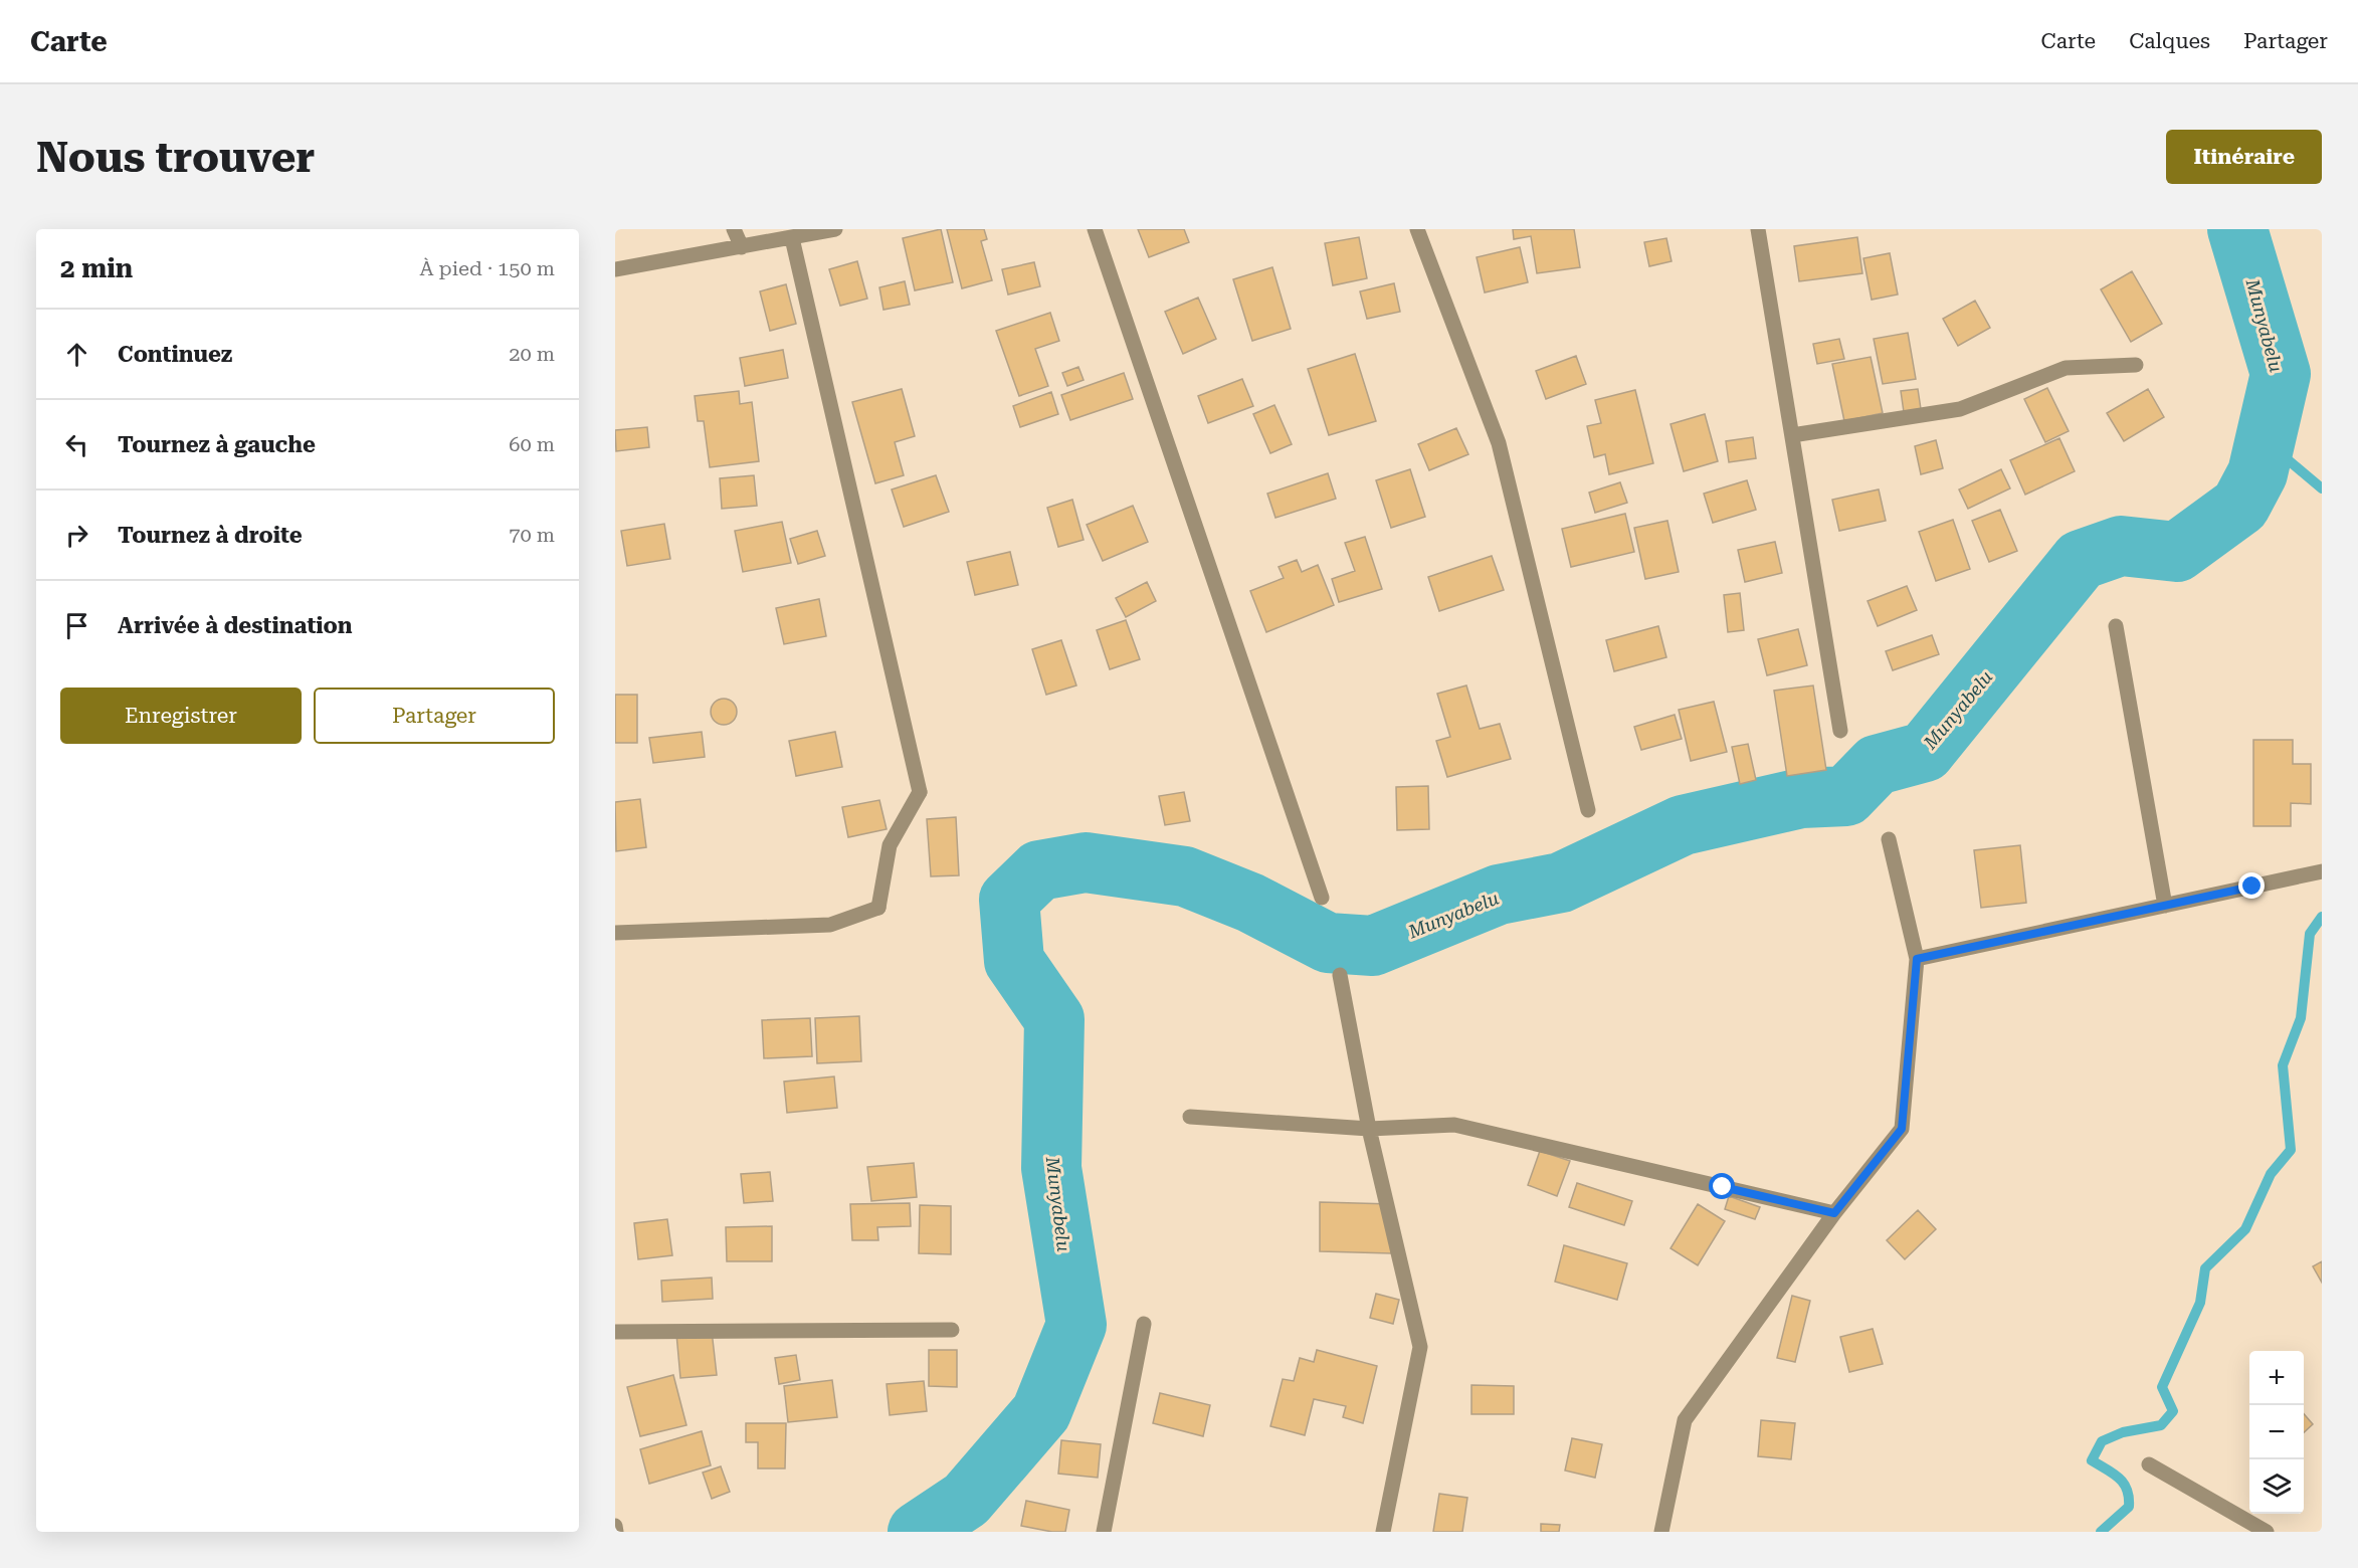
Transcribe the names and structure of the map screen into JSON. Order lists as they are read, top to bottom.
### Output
{
  "water": ["Munyabelu"],
  "page": {
    "header": "Carte",
    "nav": ["Carte", "Calques", "Partager"],
    "buttons": [
      "Itinéraire",
      ["Enregistrer", "Partager"]
    ],
    "title": "Nous trouver",
    "heading": ["2 min", "À pied · 150 m"],
    "list": [
      ["Continuez", "20 m"],
      ["Tournez à gauche", "60 m"],
      ["Tournez à droite", "70 m"],
      "Arrivée à destination"
    ],
    "map_buttons": ["+", "−"]
  }
}
